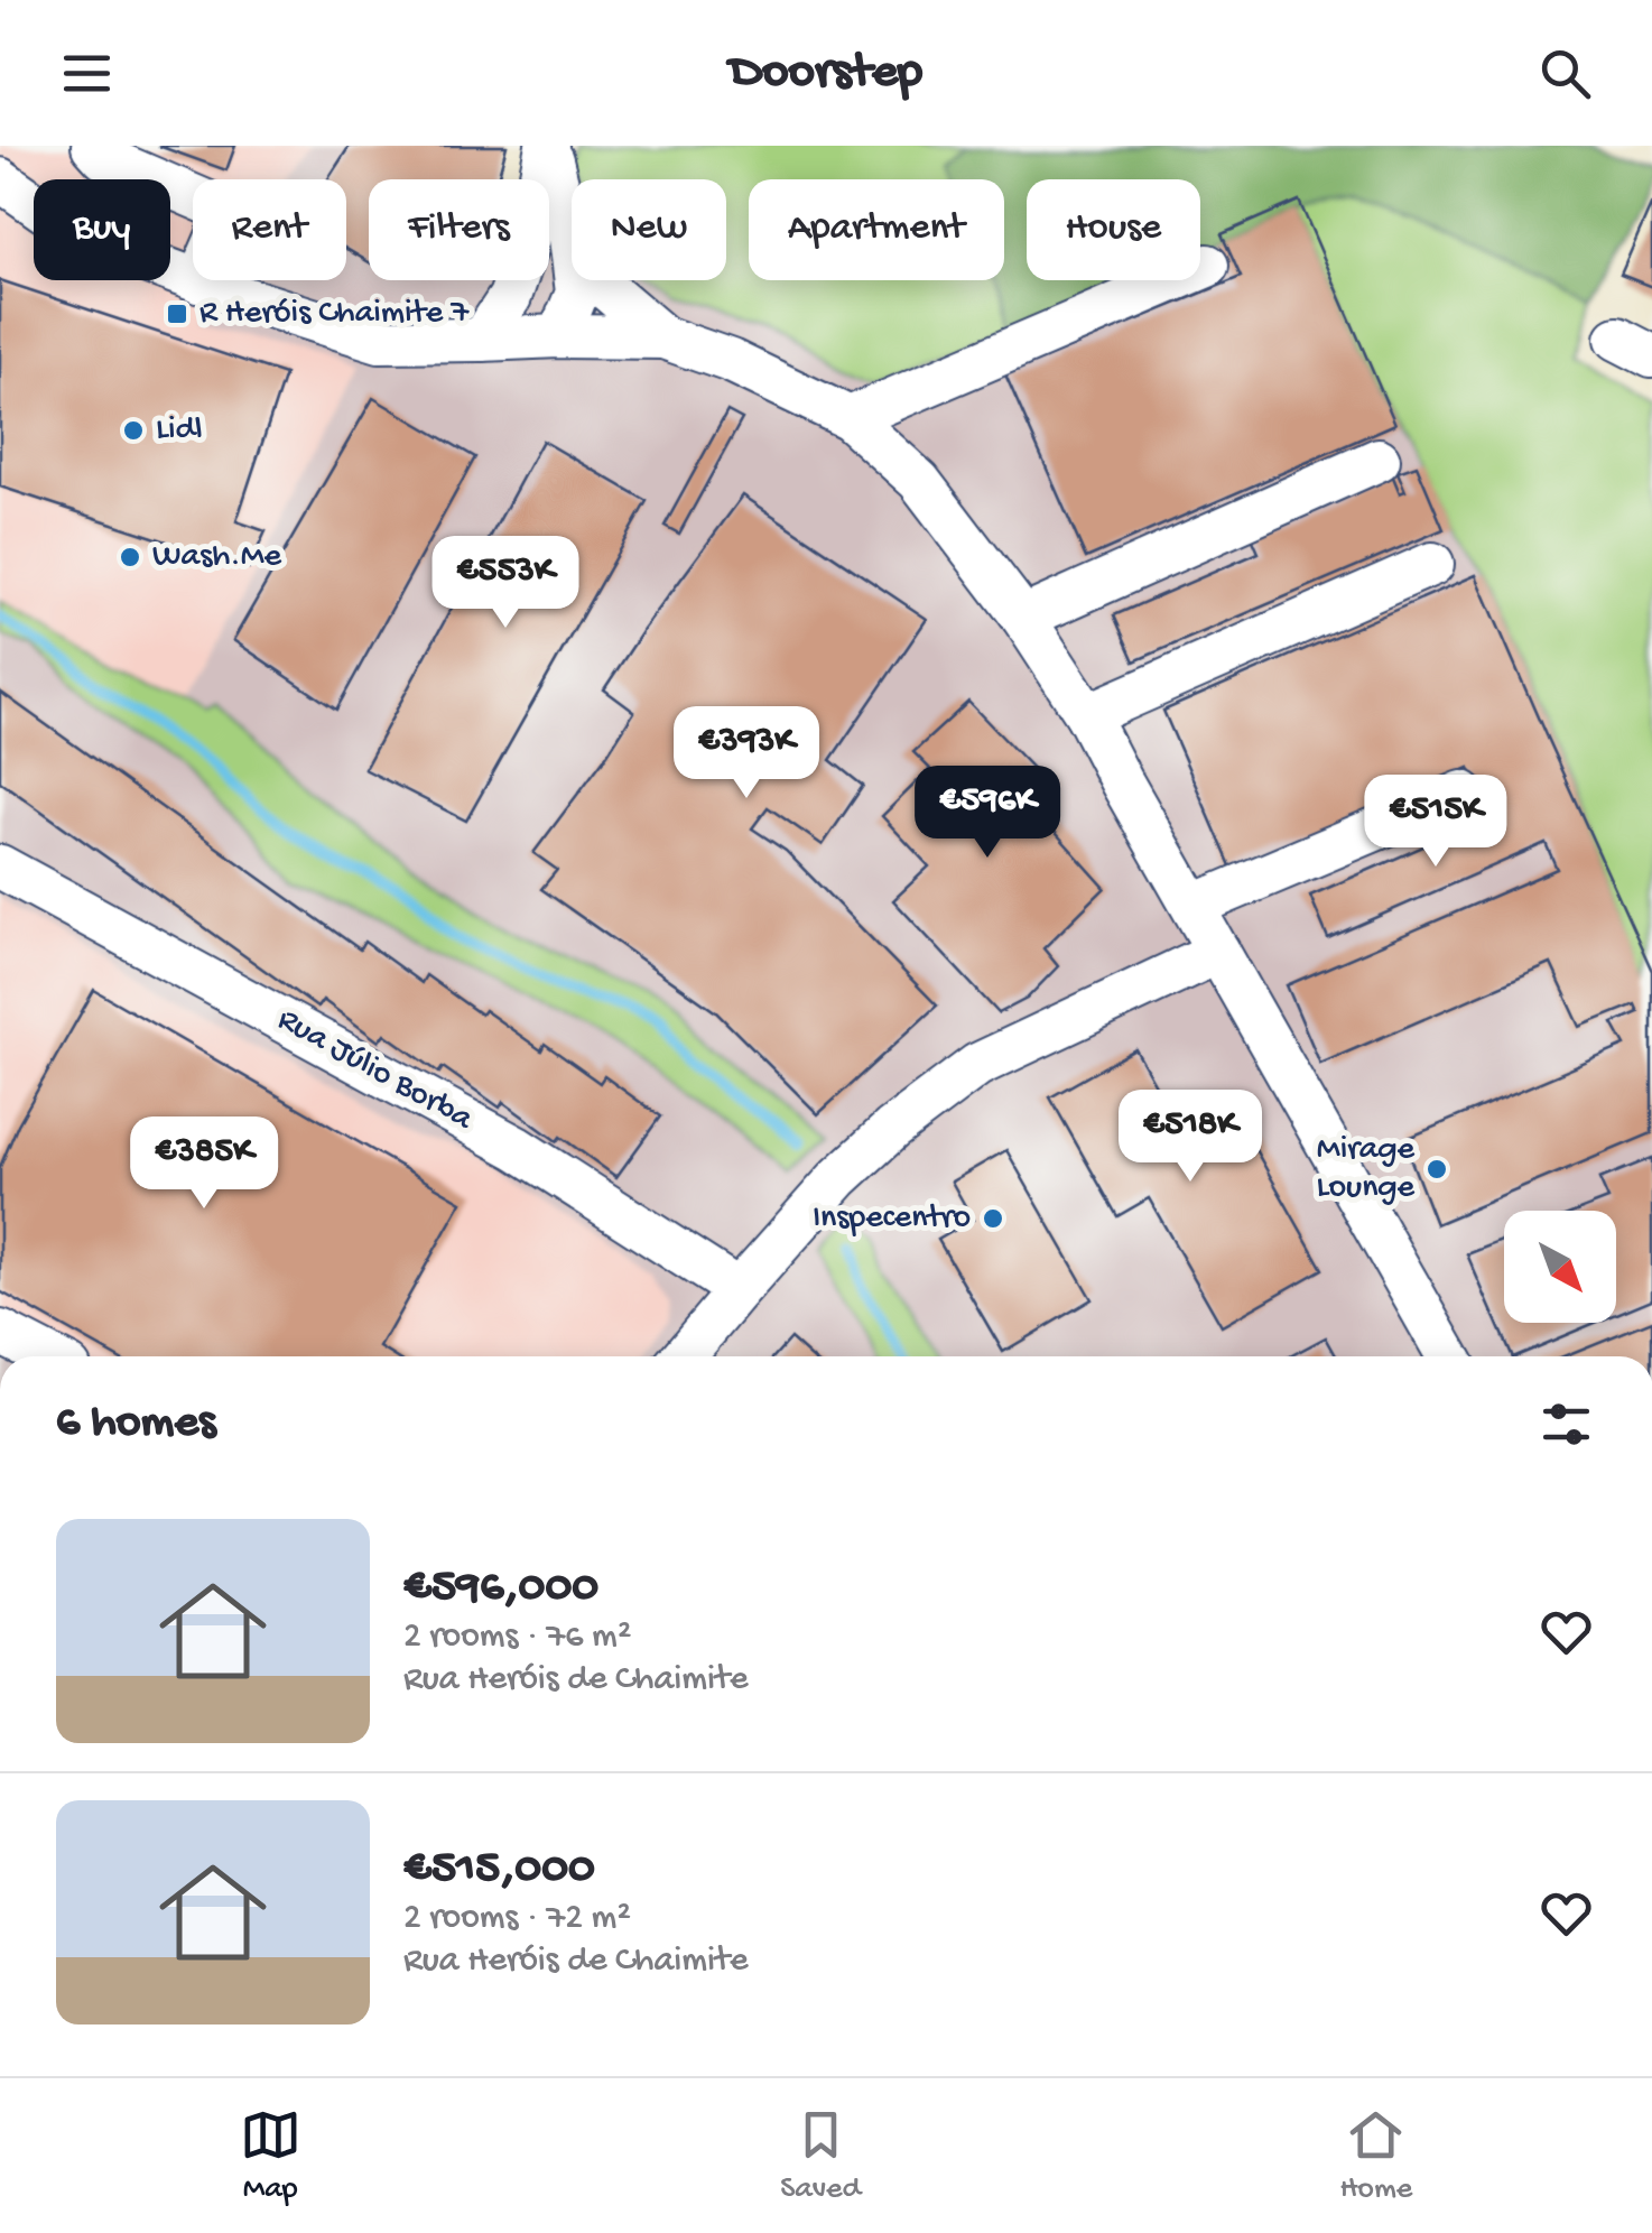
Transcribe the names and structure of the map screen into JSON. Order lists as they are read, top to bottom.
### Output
{
  "streets": {
    "street": ["Rua Júlio Borba"]
  },
  "places": {
    "transit": ["R Heróis Chaimite 7"],
    "other": [
      "Lidl",
      "Wash.Me",
      "Mirage Lounge",
      "Inspecentro"
    ]
  },
  "north": "bottom right",
  "page": {
    "header": "Doorstep",
    "chip": [
      "Buy",
      "Rent",
      "Filters",
      "New",
      "Apartment",
      "House"
    ],
    "price": [
      "€553K",
      "€393K",
      "€596K",
      "€515K",
      "€518K",
      "€385K"
    ],
    "heading": "6 homes",
    "list": [
      {
        "name": "€596,000",
        "note": "2 rooms · 76 m² · Rua Heróis de Chaimite"
      },
      {
        "name": "€515,000",
        "note": "2 rooms · 72 m² · Rua Heróis de Chaimite"
      }
    ],
    "tabs": ["Map", "Saved", "Home"]
  }
}
